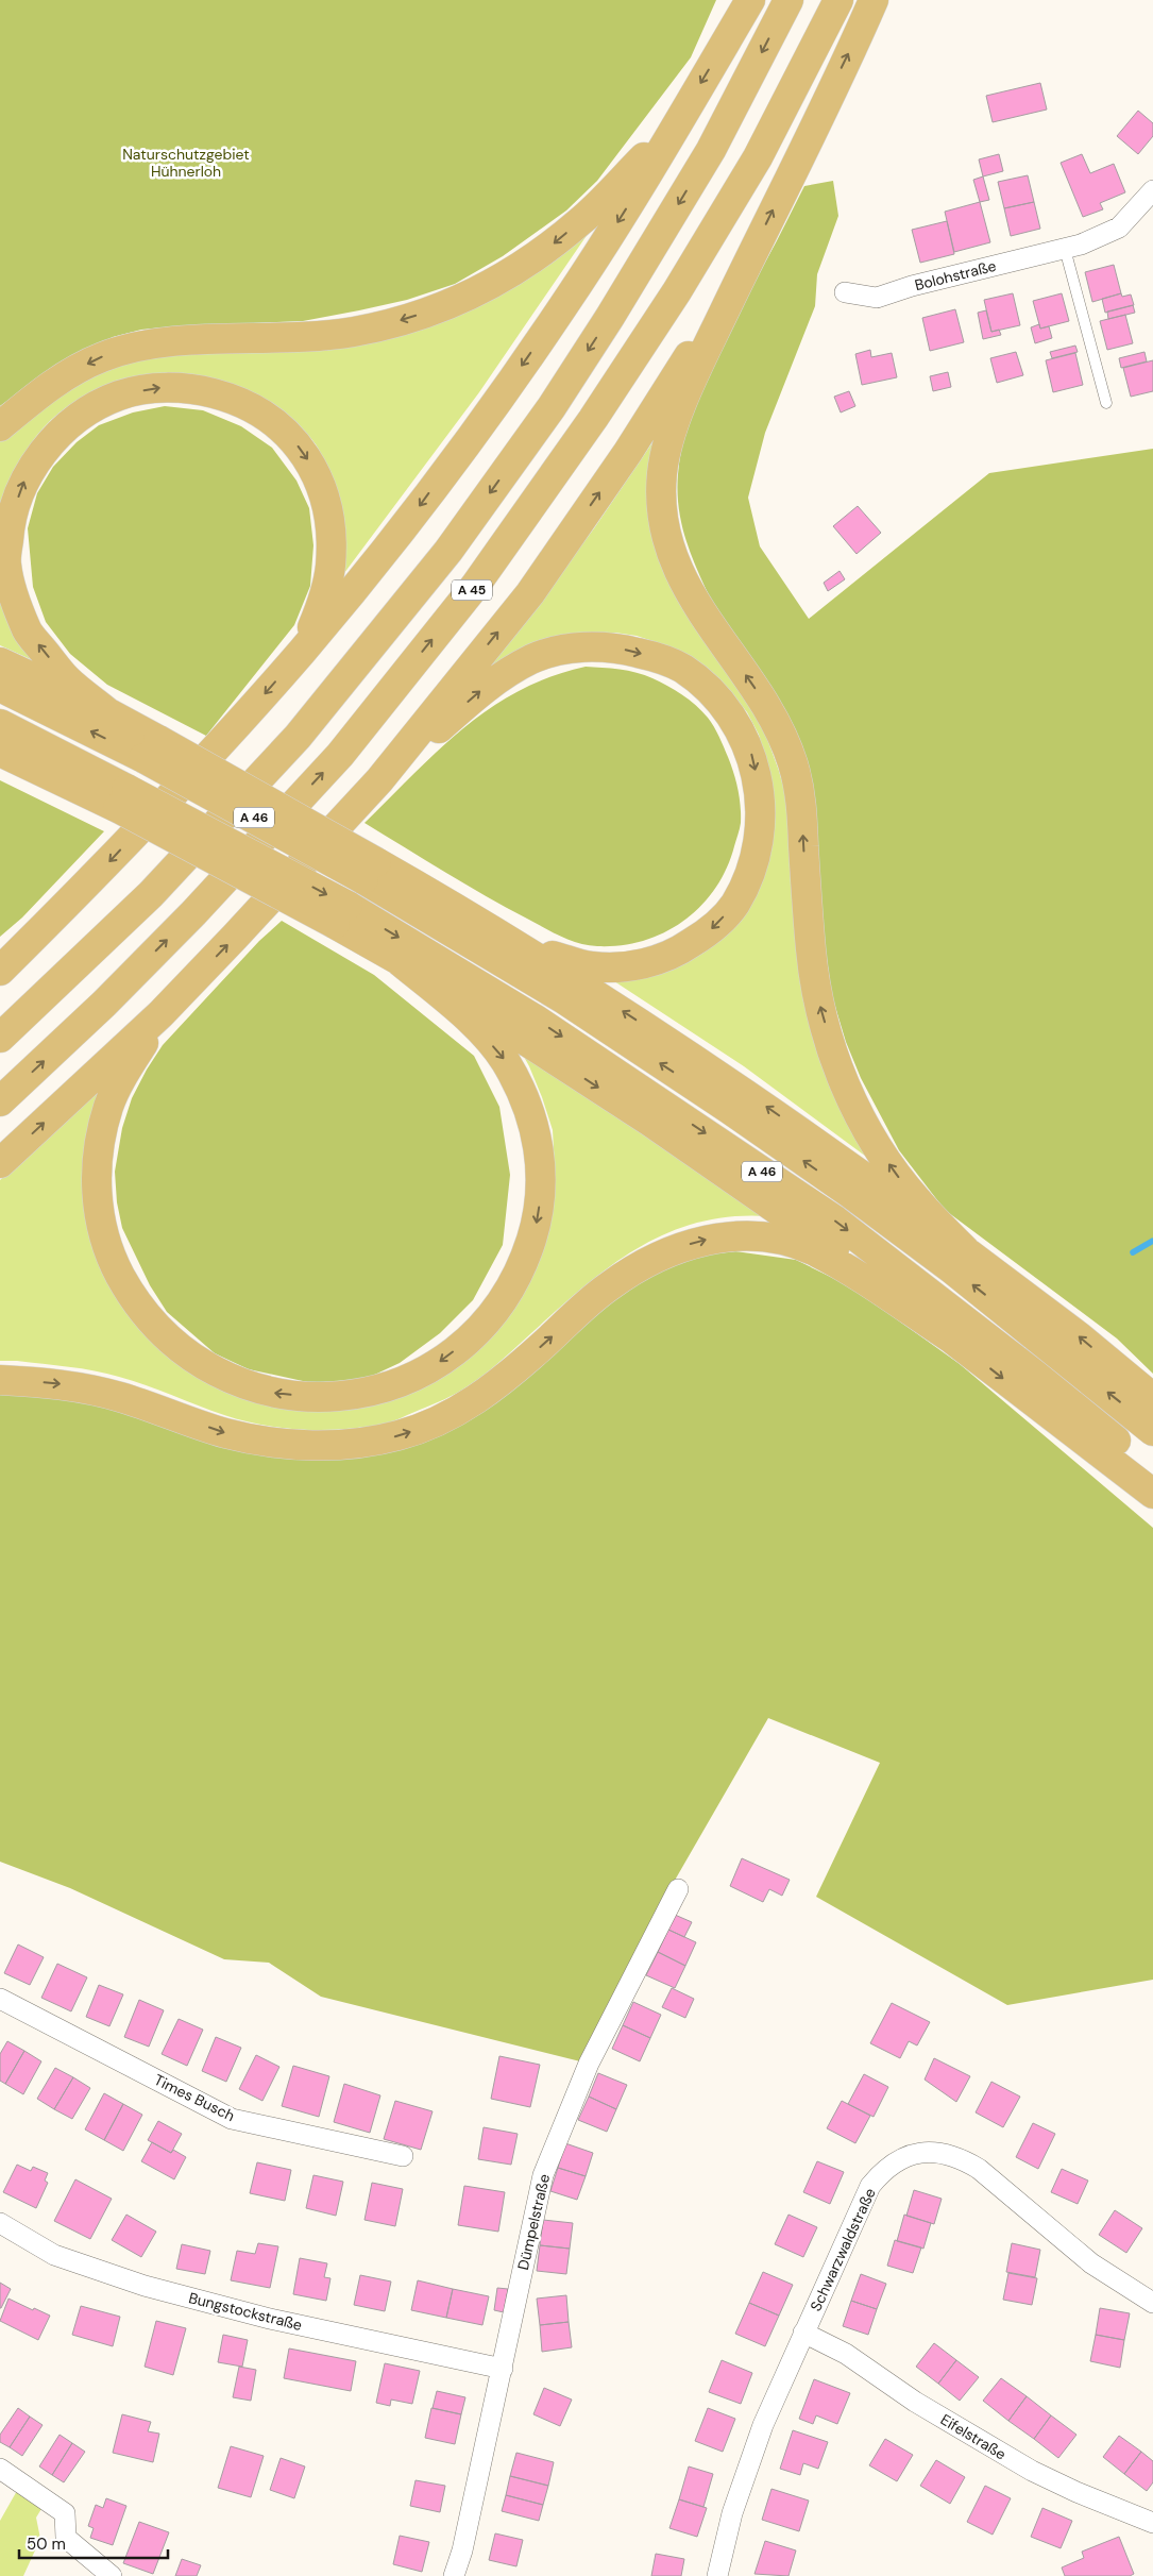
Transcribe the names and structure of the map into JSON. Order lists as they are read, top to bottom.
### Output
{
  "streets": {
    "highway": ["A 45", "A 46"],
    "street": [
      "Bolohstraße",
      "Times Busch",
      "Dümpelstraße",
      "Schwarzwaldstraße",
      "Bungstockstraße",
      "Eifelstraße"
    ]
  },
  "crossings": [
    ["Dümpelstraße", "Bungstockstraße"],
    ["Schwarzwaldstraße", "Eifelstraße"]
  ],
  "parks": ["Naturschutzgebiet Hühnerloh"],
  "scale_bar": "50 m"
}
